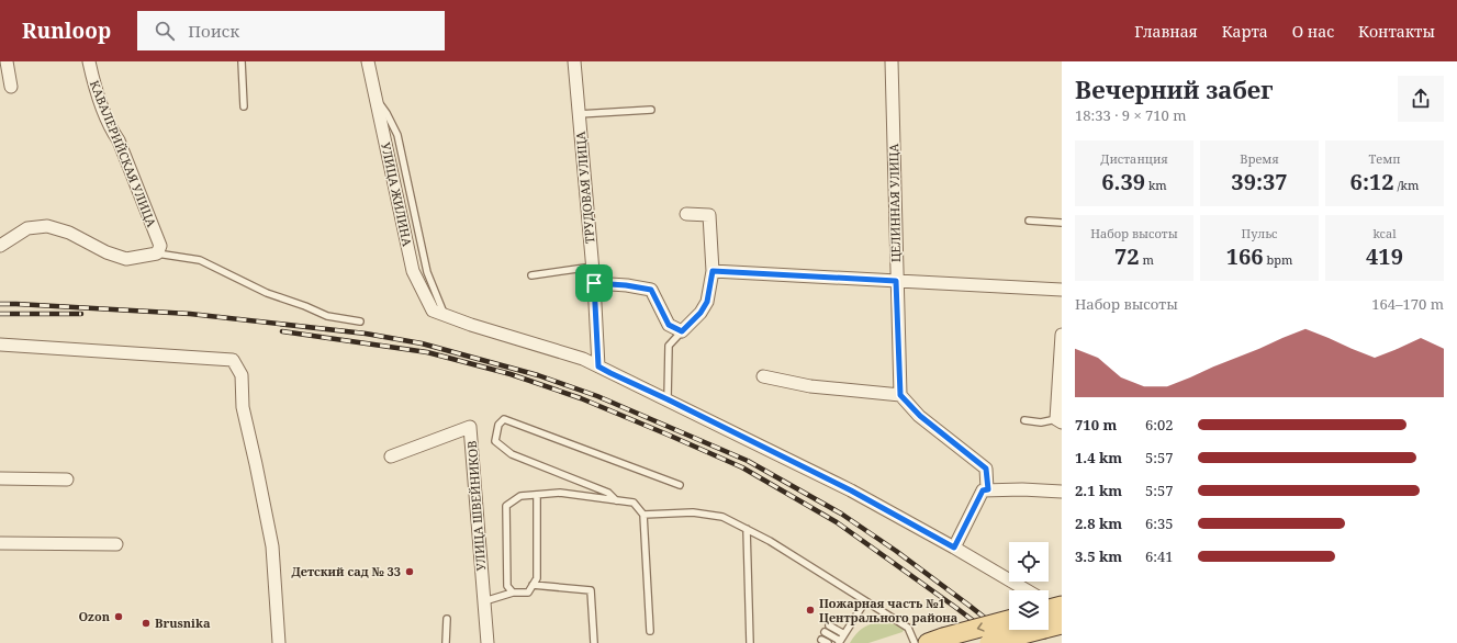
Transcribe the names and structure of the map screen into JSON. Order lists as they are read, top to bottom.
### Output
{
  "streets": {
    "street": [
      "КАВАЛЕРИЙСКАЯ УЛИЦА",
      "ТРУДОВАЯ УЛИЦА",
      "УЛИЦА ЖИЛИНА",
      "ЦЕЛИННАЯ УЛИЦА",
      "УЛИЦА ШВЕЙНИКОВ"
    ]
  },
  "crossings": [
    ["ТРУДОВАЯ УЛИЦА", "УЛИЦА ЖИЛИНА"]
  ],
  "places": [
    "Детский сад № 33",
    "Пожарная часть №1 Центрального района",
    "Ozon",
    "Brusnika"
  ],
  "page": {
    "header": "Runloop",
    "search": "Поиск",
    "nav": [
      "Главная",
      "Карта",
      "О нас",
      "Контакты"
    ],
    "heading": ["Вечерний забег", "18:33 · 9 × 710 m"],
    "stats": [
      ["Дистанция", "6.39 km"],
      ["Время", "39:37"],
      ["Темп", "6:12 /km"],
      ["Набор высоты", "72 m"],
      ["Пульс", "166 bpm"],
      ["kcal", "419"]
    ],
    "chart": ["Набор высоты", "164–170 m"],
    "list": [
      {
        "name": "710 m",
        "note": "6:02"
      },
      {
        "name": "1.4 km",
        "note": "5:57"
      },
      {
        "name": "2.1 km",
        "note": "5:57"
      },
      {
        "name": "2.8 km",
        "note": "6:35"
      },
      {
        "name": "3.5 km",
        "note": "6:41"
      }
    ]
  }
}
